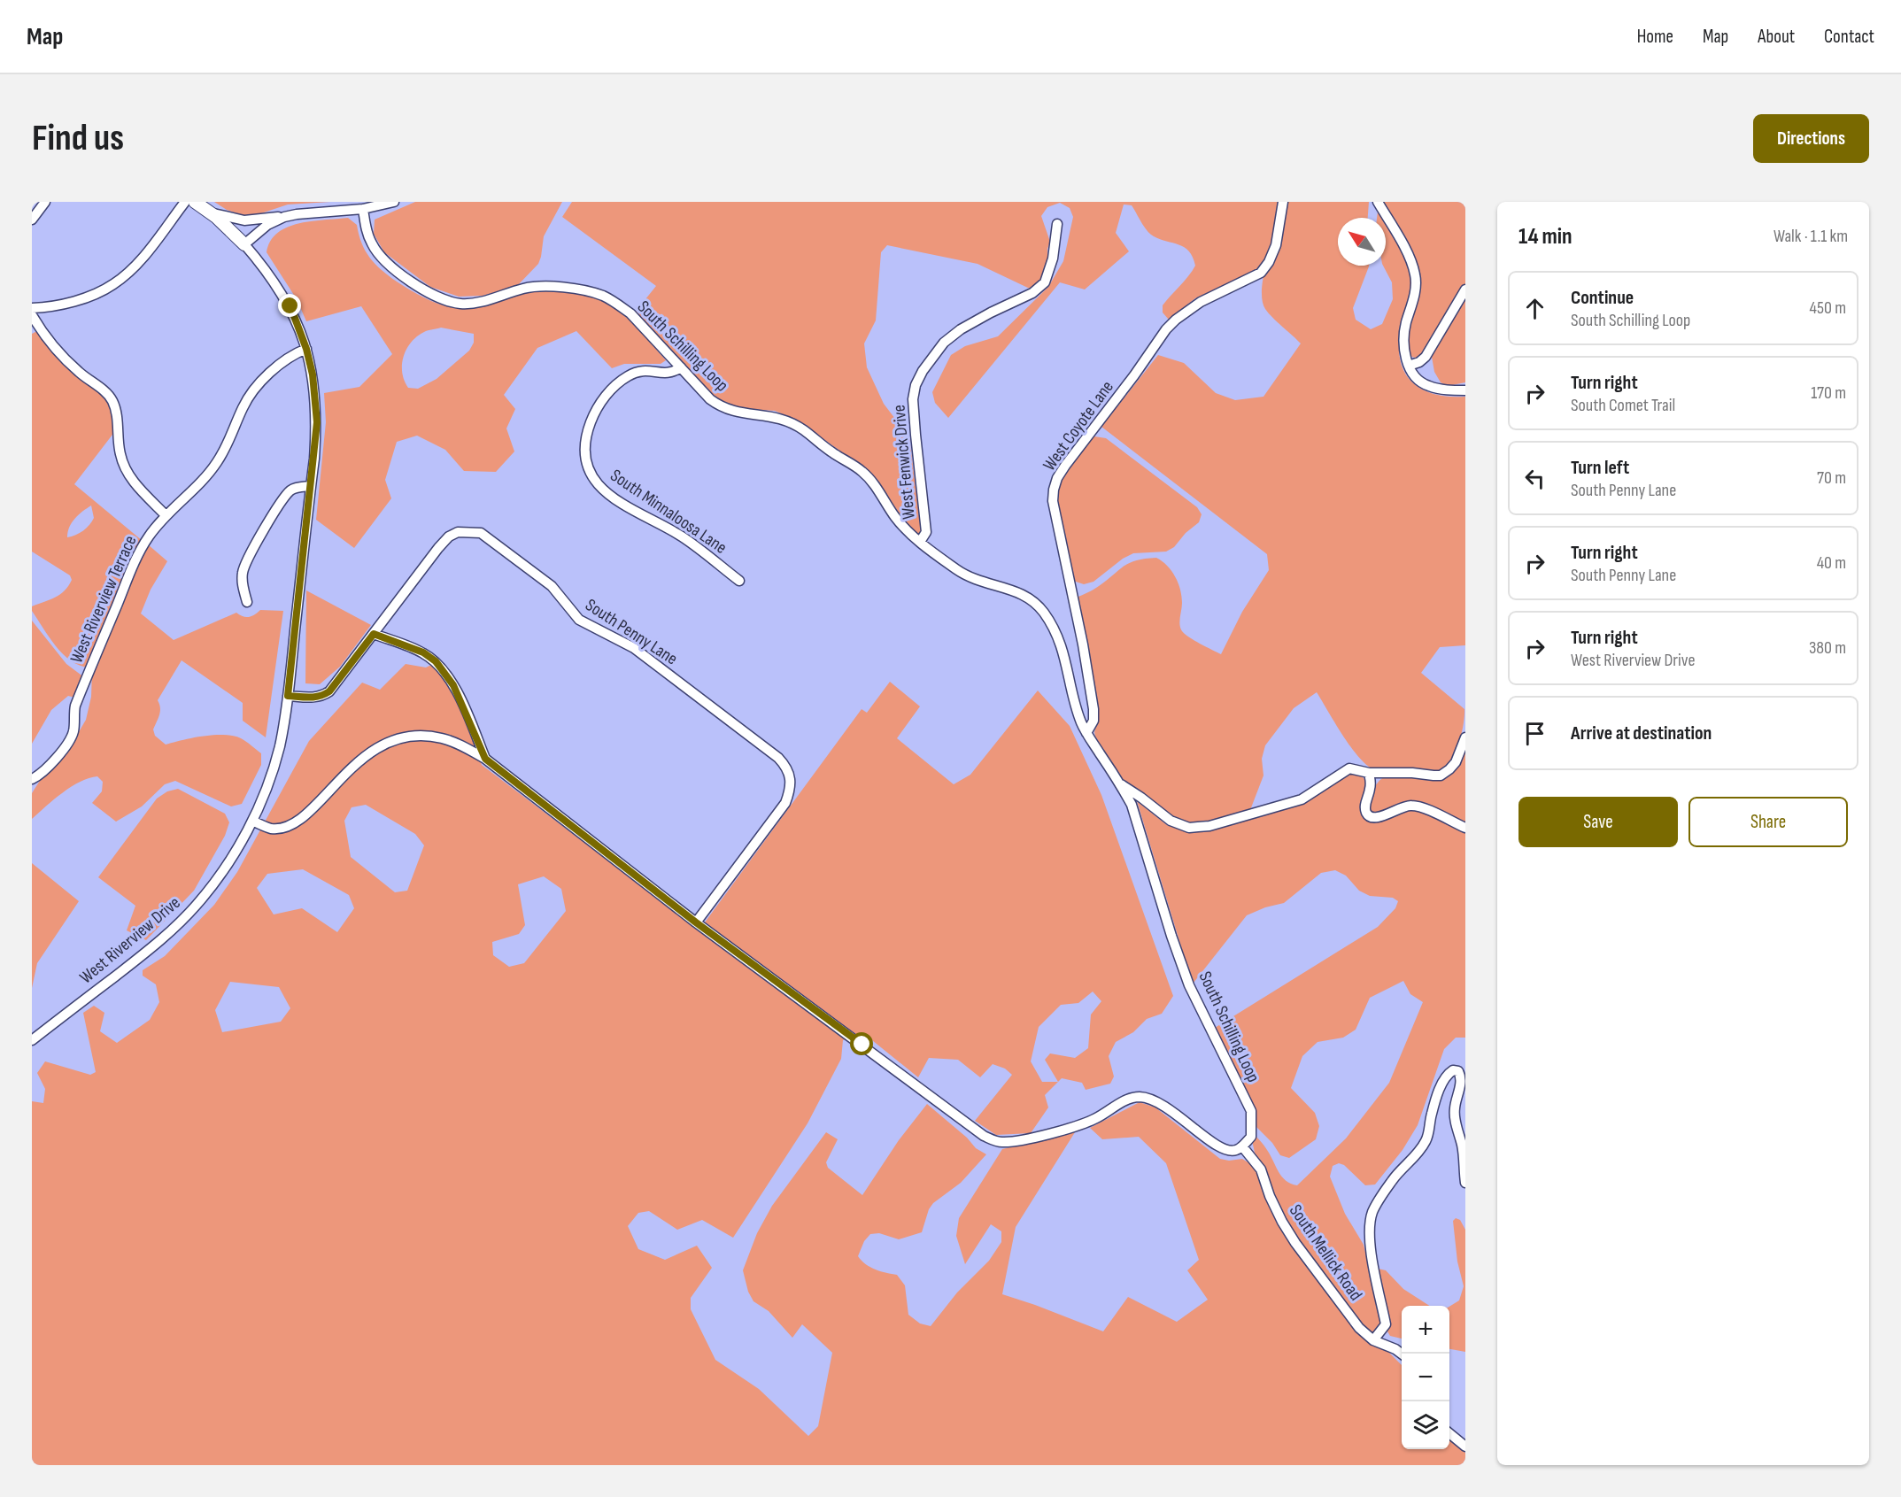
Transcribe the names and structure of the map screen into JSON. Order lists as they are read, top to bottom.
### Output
{
  "streets": {
    "street": [
      "South Schilling Loop",
      "West Coyote Lane",
      "West Fenwick Drive",
      "South Minnaloosa Lane",
      "West Riverview Terrace",
      "South Penny Lane",
      "West Riverview Drive",
      "South Mellick Road"
    ]
  },
  "crossings": [
    ["South Schilling Loop", "West Coyote Lane"],
    ["South Schilling Loop", "West Fenwick Drive"],
    ["South Schilling Loop", "South Minnaloosa Lane"],
    ["South Schilling Loop", "South Mellick Road"],
    ["West Riverview Terrace", "West Riverview Drive"],
    ["South Penny Lane", "West Riverview Drive"]
  ],
  "north": "top left",
  "page": {
    "header": "Map",
    "nav": [
      "Home",
      "Map",
      "About",
      "Contact"
    ],
    "buttons": [
      "Directions",
      ["Save", "Share"]
    ],
    "title": "Find us",
    "heading": ["14 min", "Walk · 1.1 km"],
    "list": [
      ["Continue", "South Schilling Loop", "450 m"],
      ["Turn right", "South Comet Trail", "170 m"],
      ["Turn left", "South Penny Lane", "70 m"],
      ["Turn right", "South Penny Lane", "40 m"],
      ["Turn right", "West Riverview Drive", "380 m"],
      "Arrive at destination"
    ],
    "map_buttons": ["+", "−"]
  }
}
